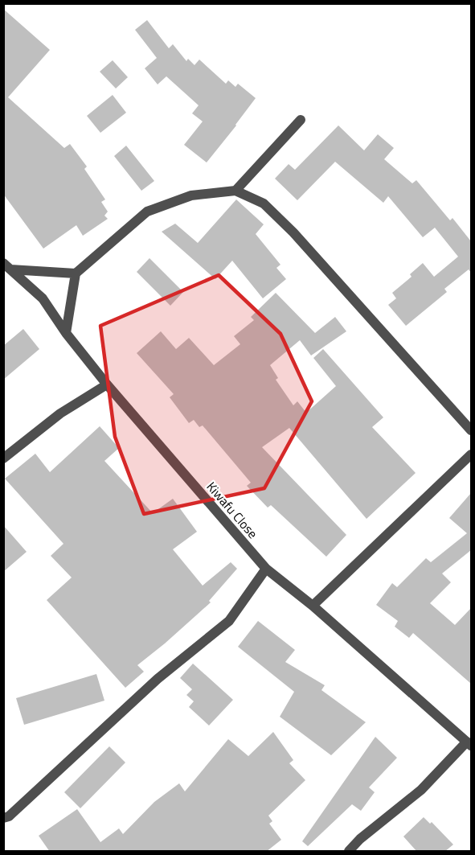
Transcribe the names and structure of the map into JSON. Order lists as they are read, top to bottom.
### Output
{
  "streets": {
    "street": ["Kiwafu Close"]
  }
}
